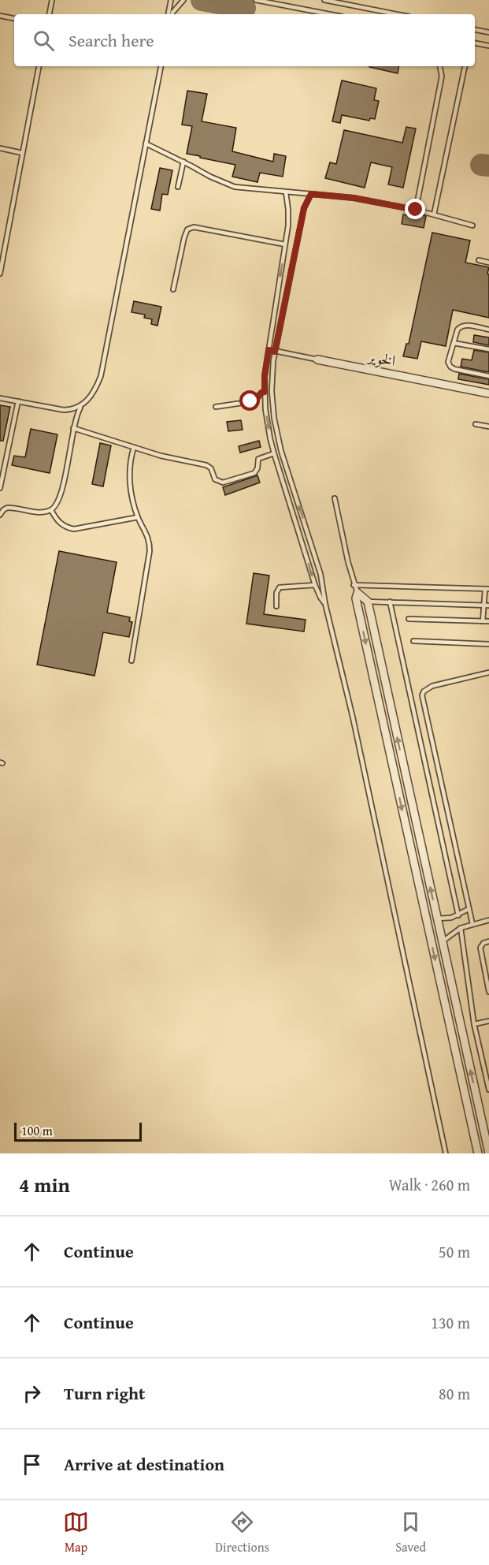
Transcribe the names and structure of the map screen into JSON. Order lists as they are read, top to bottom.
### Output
{
  "streets": {
    "street": ["الخوير"]
  },
  "scale_bar": "100 m",
  "page": {
    "search": "Search here",
    "scale": "100 m",
    "heading": ["4 min", "Walk · 260 m"],
    "list": [
      ["Continue", "50 m"],
      ["Continue", "130 m"],
      ["Turn right", "80 m"],
      "Arrive at destination"
    ],
    "nav": ["Map", "Directions", "Saved"]
  }
}
